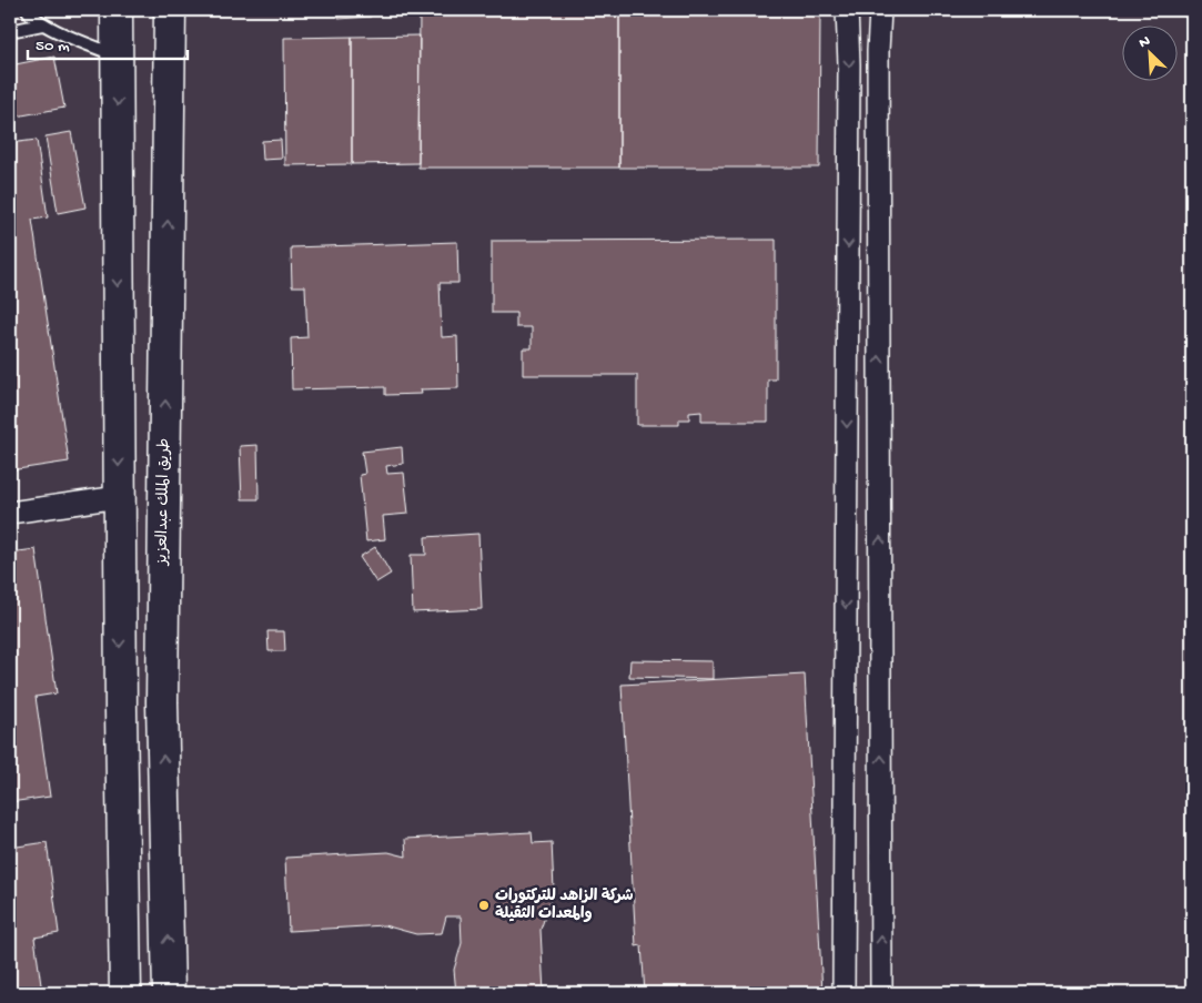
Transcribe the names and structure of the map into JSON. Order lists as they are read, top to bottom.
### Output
{
  "streets": {
    "highway": ["طريق الملك عبدالعزيز"]
  },
  "places": ["شركة الزاهد للتركتورات والمعدات الثقيلة"],
  "scale_bar": "50 m",
  "north": "top left"
}
